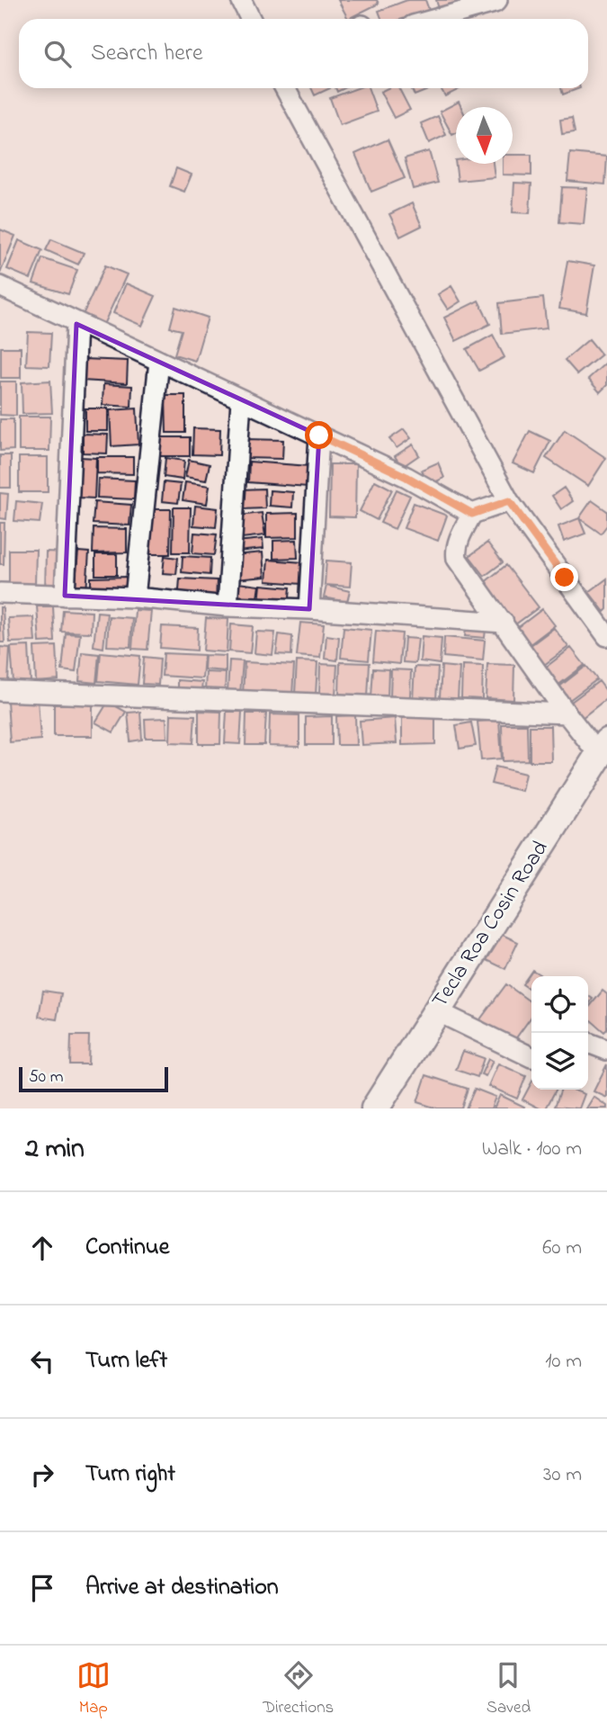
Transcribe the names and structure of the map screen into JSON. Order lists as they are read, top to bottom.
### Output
{
  "streets": {
    "street": ["Tecla Roa Cosin Road"]
  },
  "scale_bar": "50 m",
  "north": "bottom",
  "page": {
    "search": "Search here",
    "scale": "50 m",
    "heading": ["2 min", "Walk · 100 m"],
    "list": [
      ["Continue", "60 m"],
      ["Turn left", "10 m"],
      ["Turn right", "30 m"],
      "Arrive at destination"
    ],
    "nav": ["Map", "Directions", "Saved"]
  }
}
